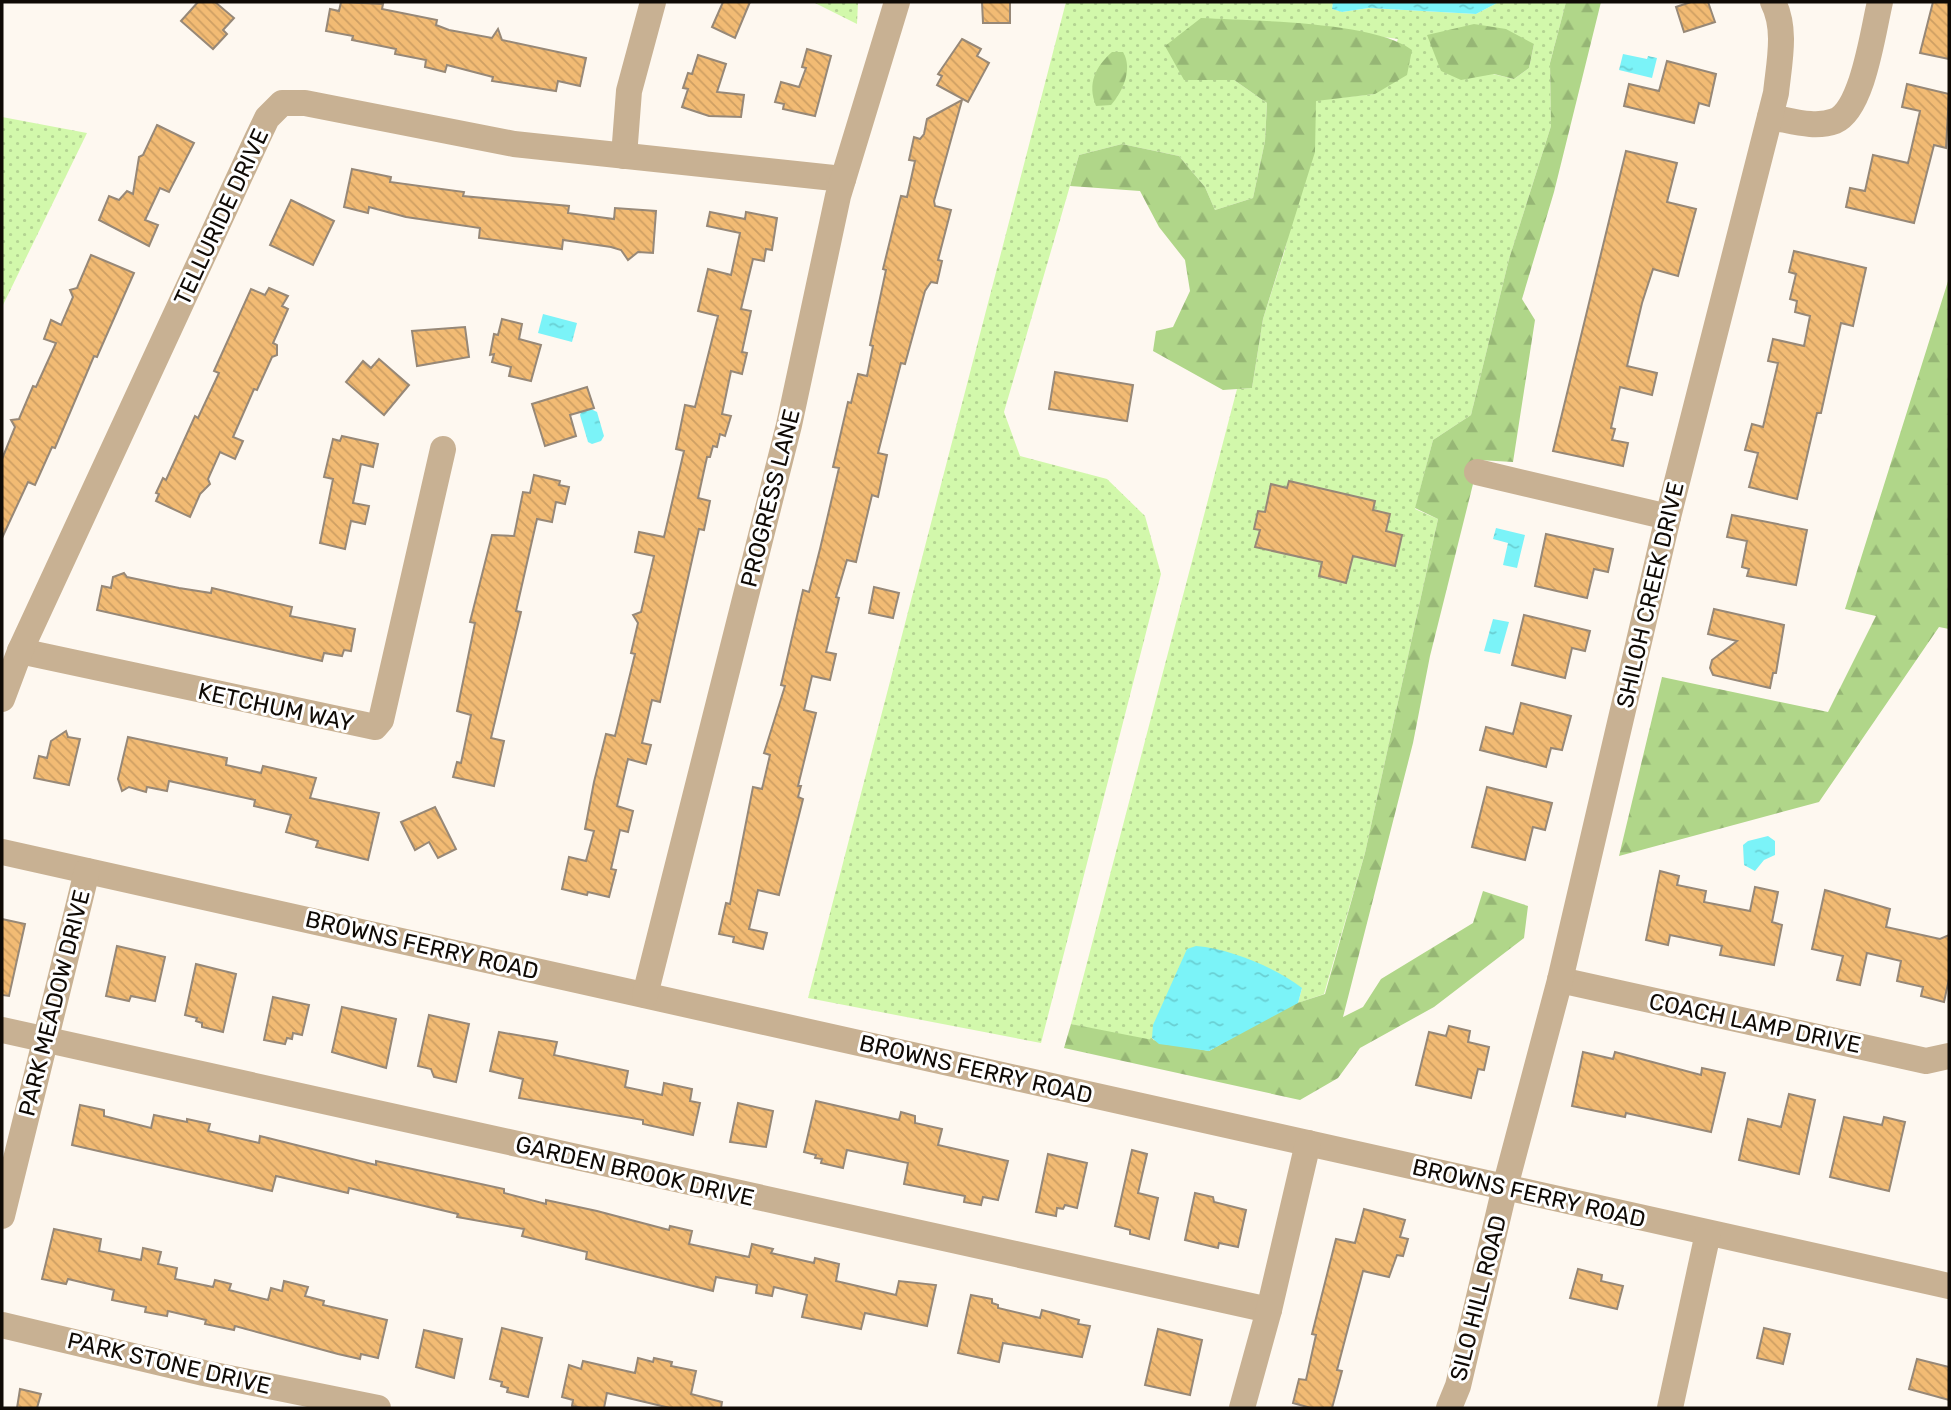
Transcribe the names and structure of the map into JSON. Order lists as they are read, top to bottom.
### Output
{
  "streets": {
    "street": [
      "TELLURIDE DRIVE",
      "PROGRESS LANE",
      "SHILOH CREEK DRIVE",
      "KETCHUM WAY",
      "BROWNS FERRY ROAD",
      "PARK MEADOW DRIVE",
      "COACH LAMP DRIVE",
      "GARDEN BROOK DRIVE",
      "SILO HILL ROAD",
      "PARK STONE DRIVE"
    ]
  },
  "crossings": [
    ["TELLURIDE DRIVE", "PROGRESS LANE"],
    ["TELLURIDE DRIVE", "KETCHUM WAY"],
    ["PROGRESS LANE", "BROWNS FERRY ROAD"],
    ["SHILOH CREEK DRIVE", "BROWNS FERRY ROAD"],
    ["SHILOH CREEK DRIVE", "COACH LAMP DRIVE"],
    ["SHILOH CREEK DRIVE", "SILO HILL ROAD"],
    ["BROWNS FERRY ROAD", "PARK MEADOW DRIVE"],
    ["BROWNS FERRY ROAD", "SILO HILL ROAD"],
    ["PARK MEADOW DRIVE", "GARDEN BROOK DRIVE"]
  ]
}
